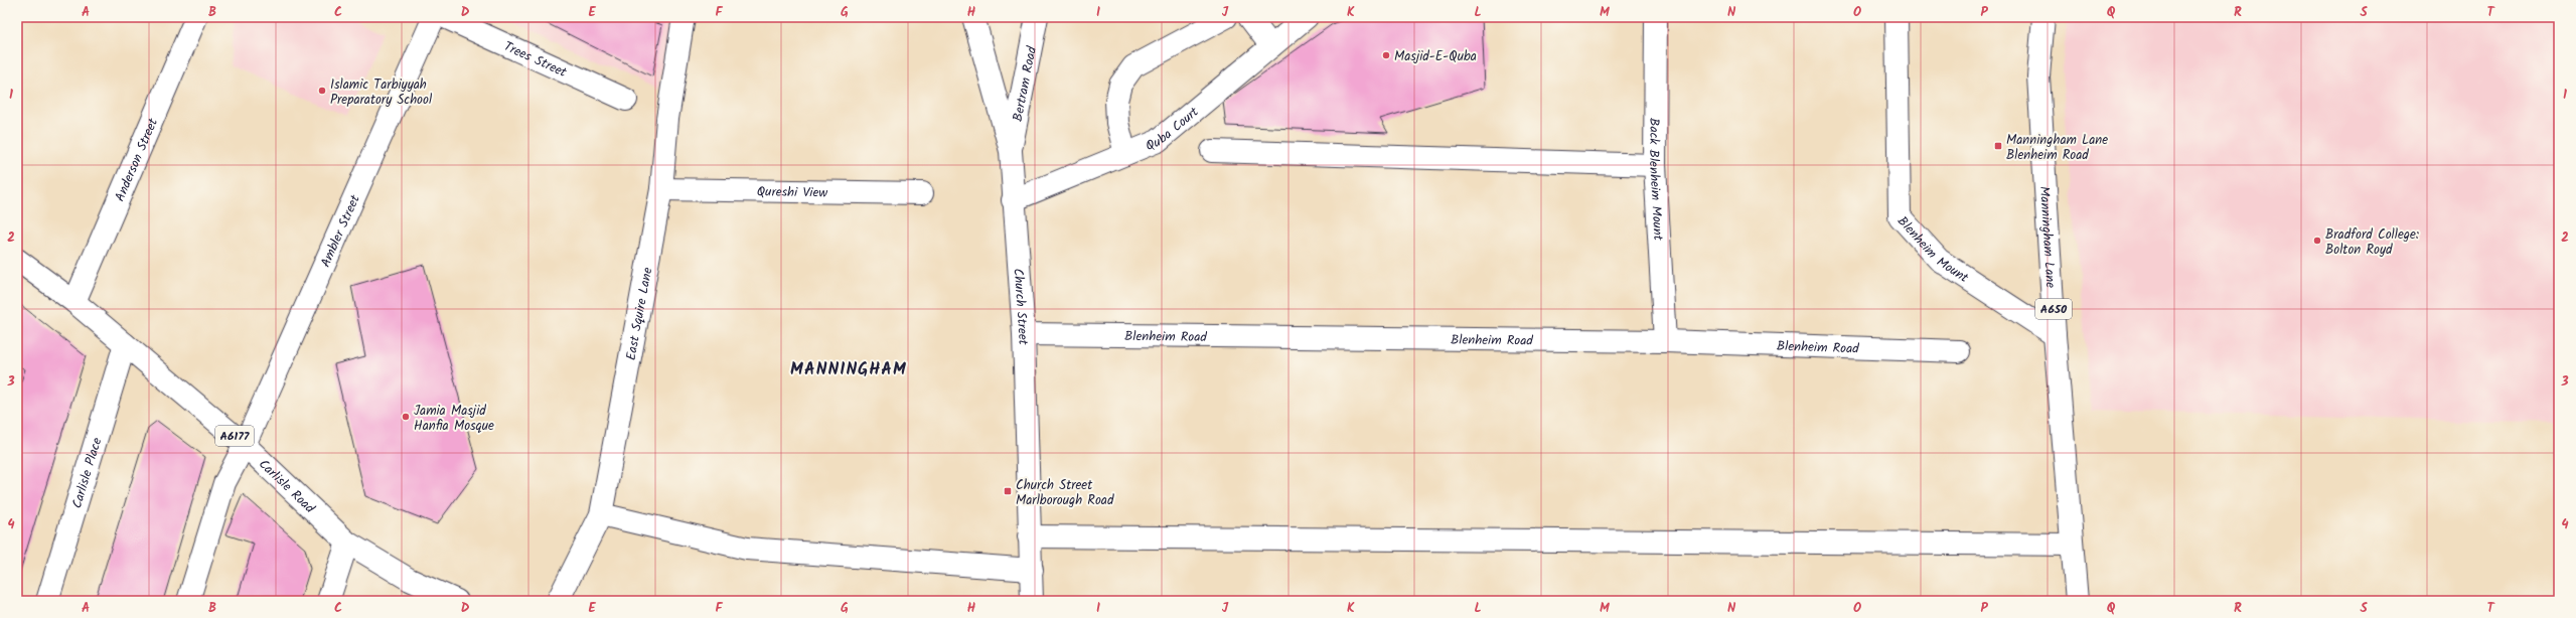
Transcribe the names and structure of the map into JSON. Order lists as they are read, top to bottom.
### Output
{
  "streets": {
    "main road": [
      "Trees Street",
      "Bertram Road",
      "Quba Court",
      "Anderson Street",
      "Back Blenheim Mount",
      "Qureshi View",
      "Ambler Street",
      "Manningham Lane",
      "Blenheim Mount",
      "Church Street",
      "A650",
      "East Squire Lane",
      "Blenheim Road",
      "A6177",
      "Carlisle Place",
      "Carlisle Road"
    ]
  },
  "crossings": [
    ["Bertram Road", "Church Street"],
    ["Quba Court", "Church Street"],
    ["Anderson Street", "Carlisle Road"],
    ["Back Blenheim Mount", "Blenheim Road"],
    ["Qureshi View", "East Squire Lane"],
    ["Ambler Street", "Carlisle Road"],
    ["Manningham Lane", "Blenheim Mount"],
    ["Church Street", "Blenheim Road"],
    ["Carlisle Place", "Carlisle Road"]
  ],
  "districts": ["MANNINGHAM"],
  "places": {
    "other": [
      "Masjid-E-Quba",
      "Islamic Tarbiyyah Preparatory School",
      "Bradford College: Bolton Royd",
      "Jamia Masjid Hanfia Mosque"
    ],
    "transit": ["Manningham Lane Blenheim Road", "Church Street Marlborough Road"]
  },
  "grid": {
    "columns": [
      "A",
      "B",
      "C",
      "D",
      "E",
      "F",
      "G",
      "H",
      "I",
      "J",
      "K",
      "L",
      "M",
      "N",
      "O",
      "P",
      "Q",
      "R",
      "S",
      "T"
    ],
    "rows": [
      "1",
      "2",
      "3",
      "4"
    ]
  }
}
